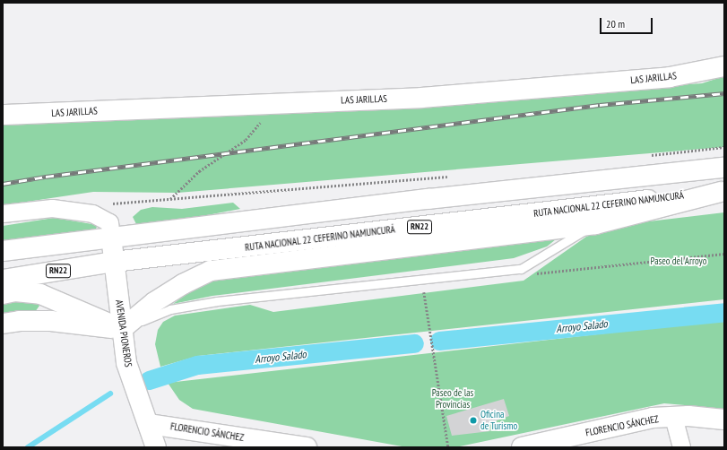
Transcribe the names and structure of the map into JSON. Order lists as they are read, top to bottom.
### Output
{
  "streets": {
    "main road": [
      "LAS JARILLAS",
      "RUTA NACIONAL 22 CEFERINO NAMUNCURÁ",
      "RN22",
      "AVENIDA PIONEROS",
      "FLORENCIO SÁNCHEZ"
    ]
  },
  "crossings": [
    ["RUTA NACIONAL 22 CEFERINO NAMUNCURÁ", "AVENIDA PIONEROS"],
    ["AVENIDA PIONEROS", "FLORENCIO SÁNCHEZ"]
  ],
  "water": ["Arroyo Salado"],
  "parks": ["Paseo del Arroyo", "Paseo de las Provincias"],
  "places": ["Oficina de Turismo"],
  "scale_bar": "20 m"
}
